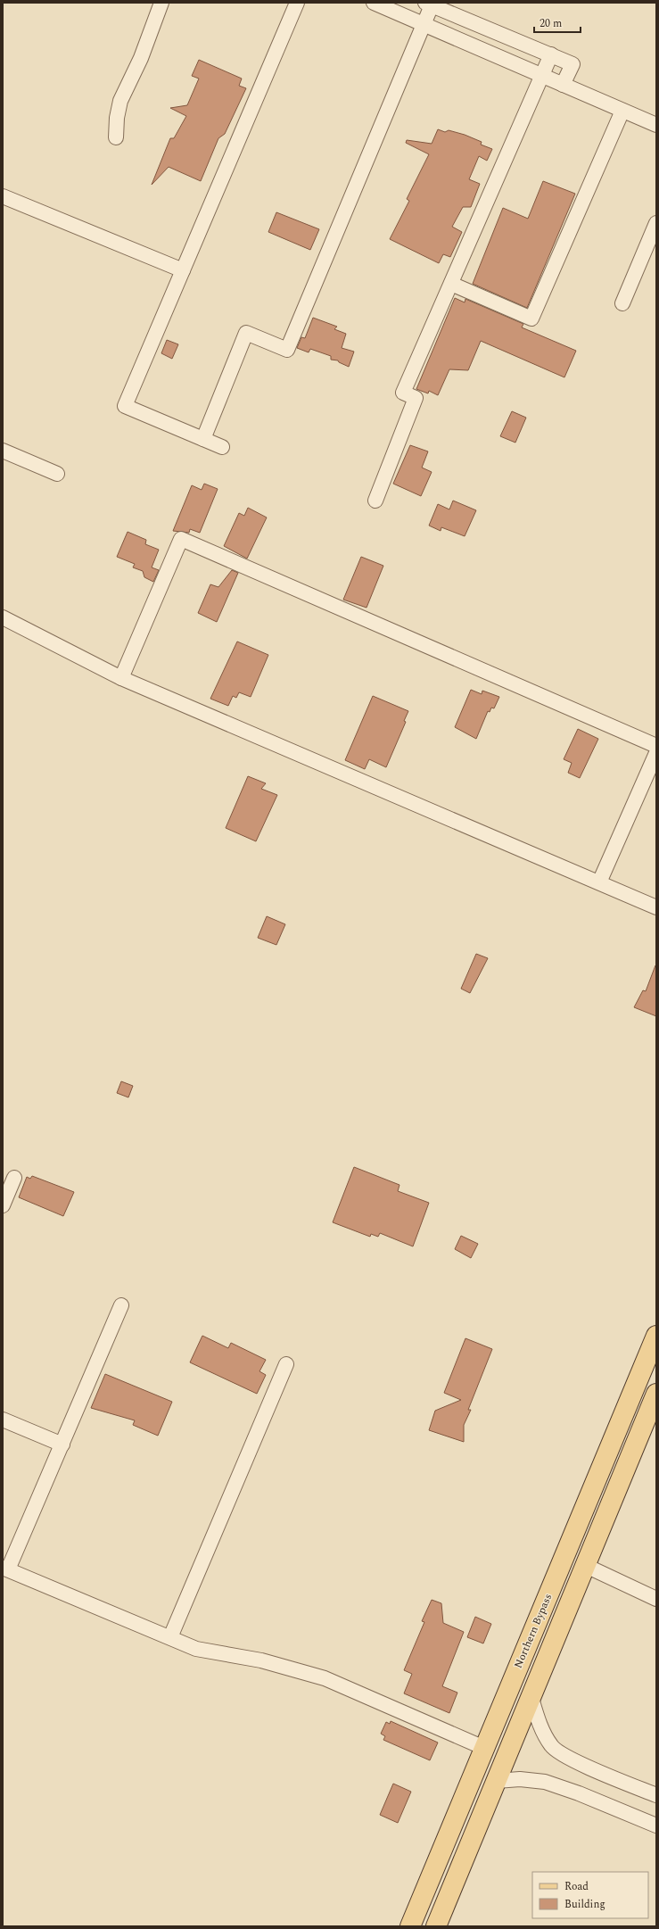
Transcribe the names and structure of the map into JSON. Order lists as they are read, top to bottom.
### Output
{
  "streets": {
    "main road": ["Northern Bypass"]
  },
  "legend": ["Road", "Building"],
  "scale_bar": "20 m"
}
